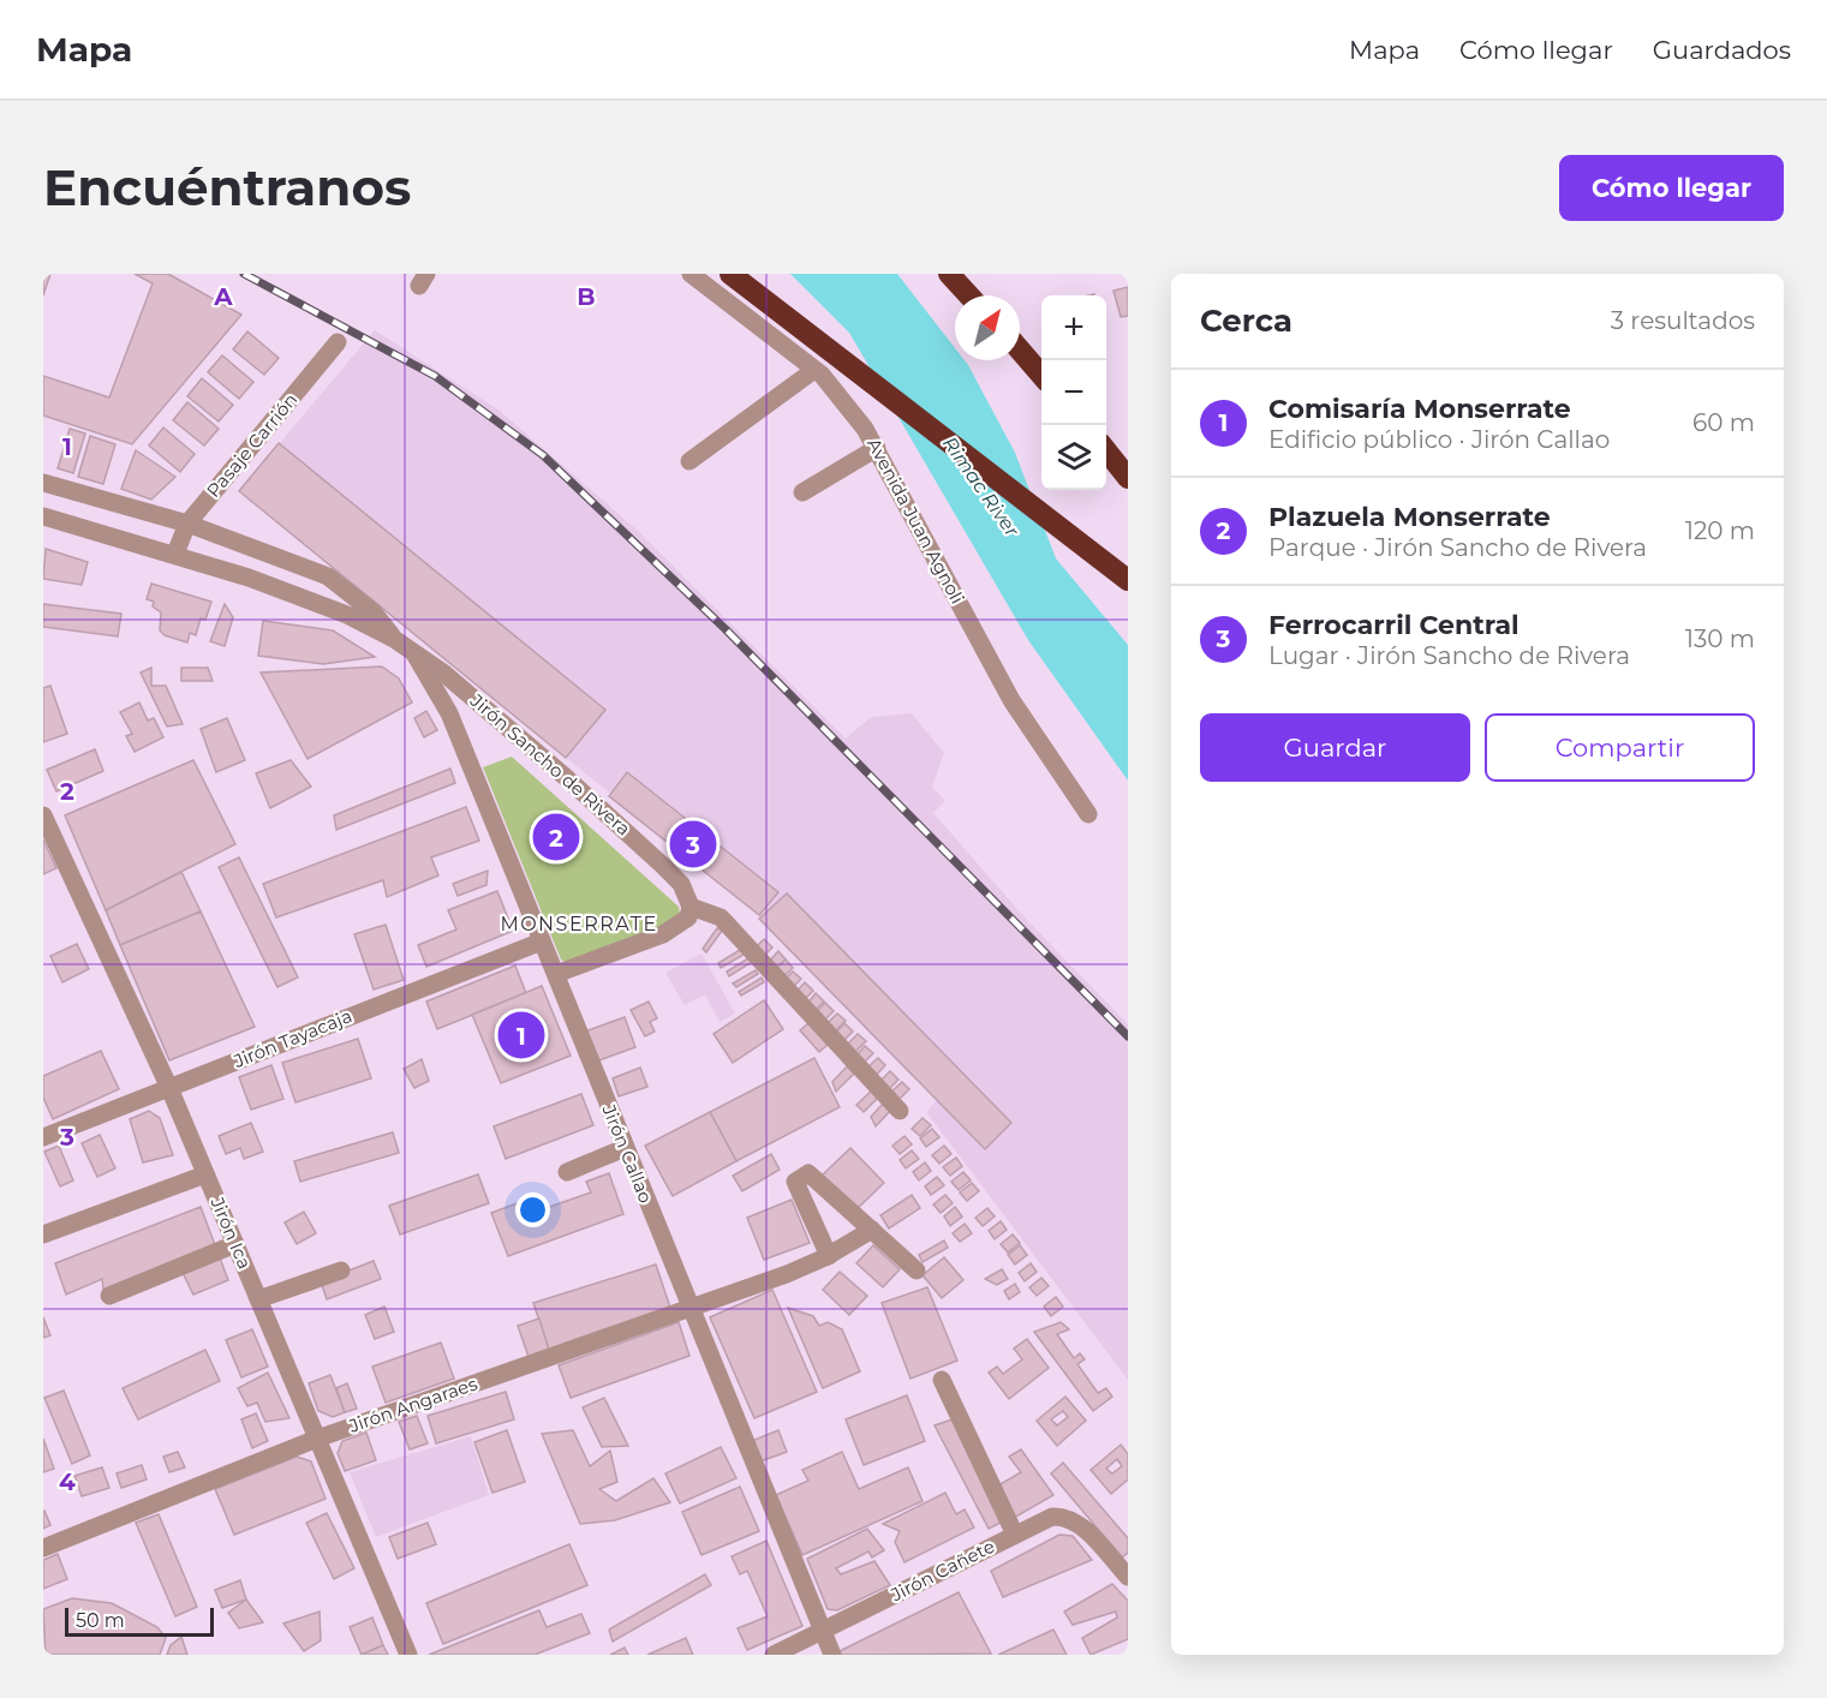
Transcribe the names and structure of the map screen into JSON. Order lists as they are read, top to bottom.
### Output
{
  "streets": {
    "street": [
      "Pasaje Carrión",
      "Avenida Juan Agnoli",
      "Jirón Sancho de Rivera",
      "Jirón Tayacaja",
      "Jirón Callao",
      "Jirón Ica",
      "Jirón Angaraes",
      "Jirón Cañete"
    ]
  },
  "crossings": [
    ["Pasaje Carrión", "Jirón Sancho de Rivera"],
    ["Jirón Sancho de Rivera", "Jirón Callao"],
    ["Jirón Tayacaja", "Jirón Callao"],
    ["Jirón Tayacaja", "Jirón Ica"],
    ["Jirón Callao", "Jirón Angaraes"],
    ["Jirón Callao", "Jirón Cañete"],
    ["Jirón Ica", "Jirón Angaraes"]
  ],
  "districts": ["MONSERRATE"],
  "water": ["Rimac River"],
  "scale_bar": "50 m",
  "north": "top right",
  "page": {
    "header": "Mapa",
    "nav": ["Mapa", "Cómo llegar", "Guardados"],
    "buttons": [
      "Cómo llegar",
      ["Guardar", "Compartir"]
    ],
    "title": "Encuéntranos",
    "heading": ["Cerca", "3 resultados"],
    "map_buttons": ["+", "−"],
    "list": [
      {
        "mark": "1",
        "name": "Comisaría Monserrate",
        "note": "Edificio público · Jirón Callao",
        "value": "60 m"
      },
      {
        "mark": "2",
        "name": "Plazuela Monserrate",
        "note": "Parque · Jirón Sancho de Rivera",
        "value": "120 m"
      },
      {
        "mark": "3",
        "name": "Ferrocarril Central",
        "note": "Lugar · Jirón Sancho de Rivera",
        "value": "130 m"
      }
    ],
    "pins": ["2", "3", "1"],
    "scale": "50 m"
  },
  "grid": {
    "columns": ["A", "B"],
    "rows": [
      "1",
      "2",
      "3",
      "4"
    ]
  }
}
